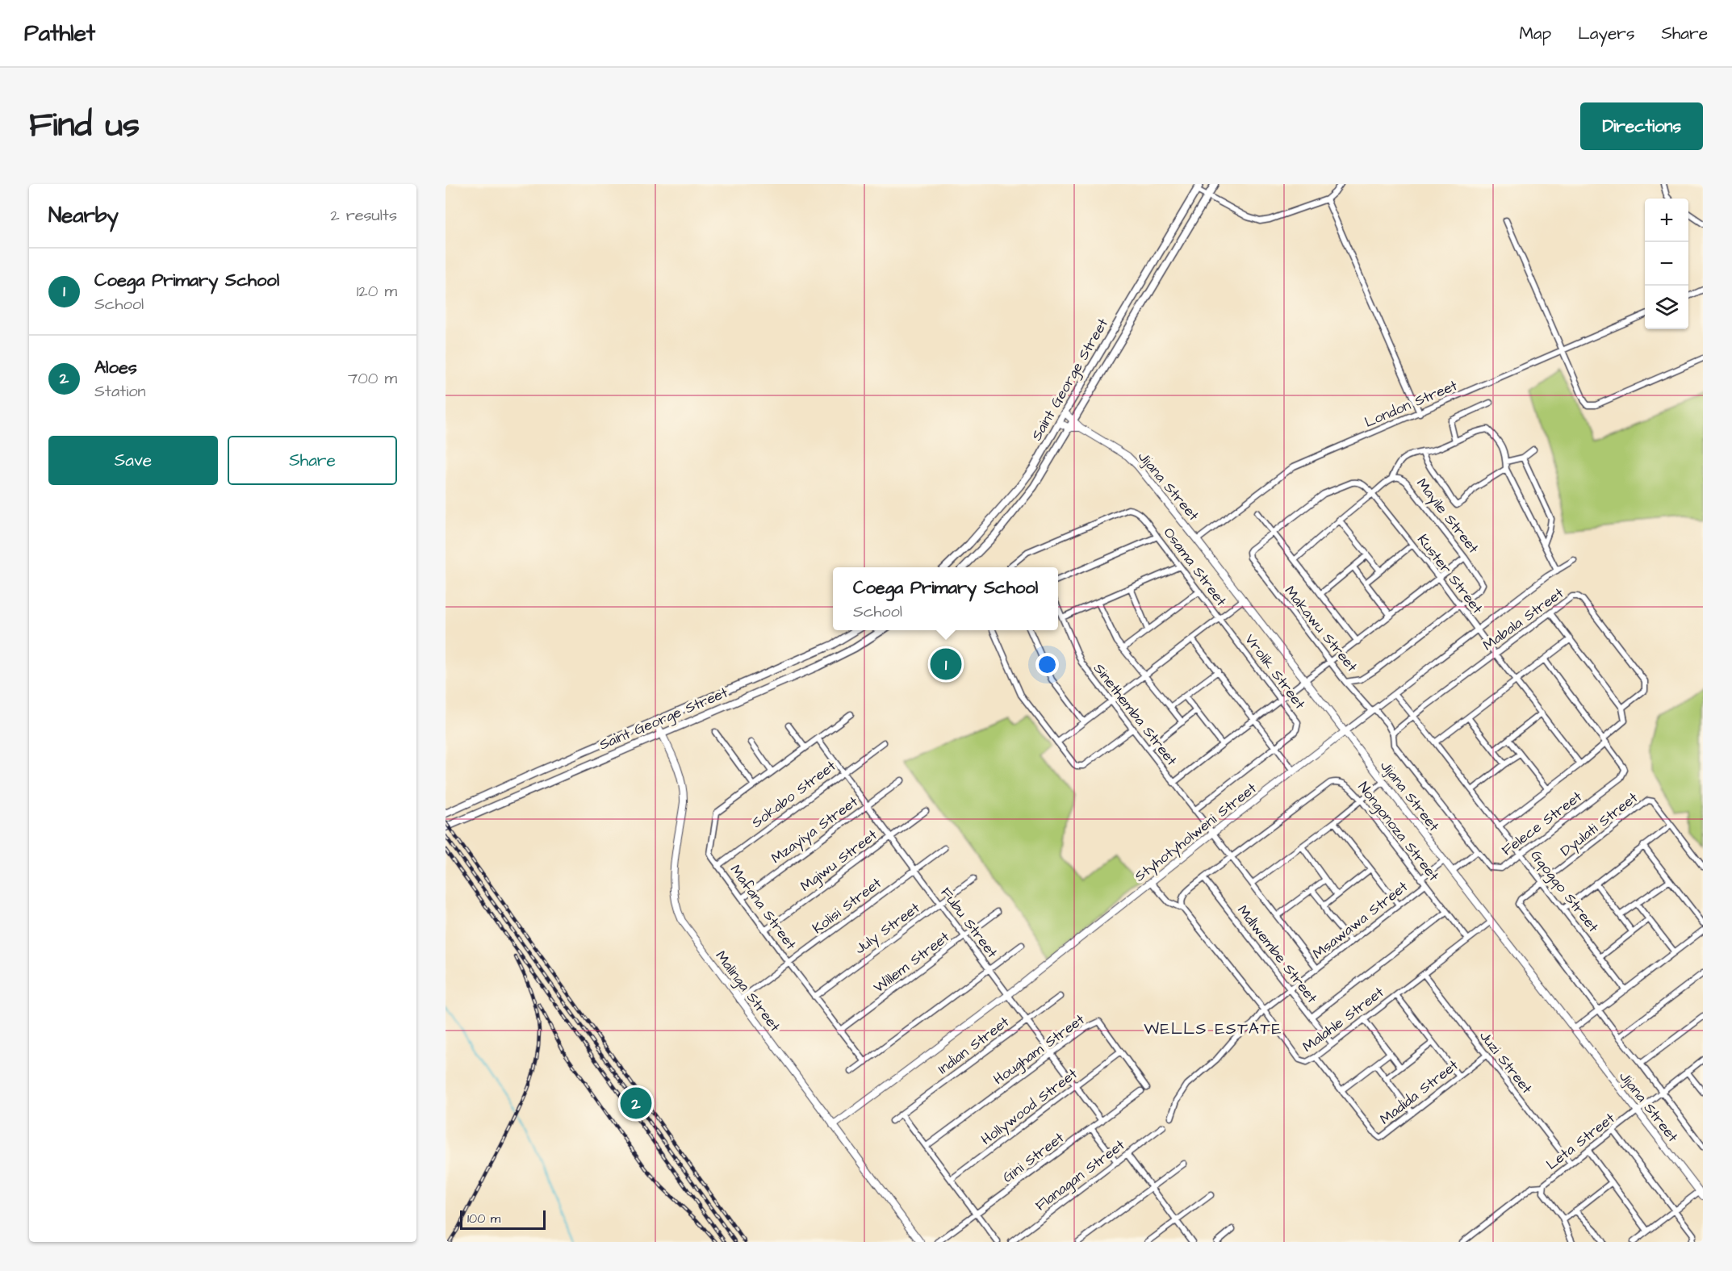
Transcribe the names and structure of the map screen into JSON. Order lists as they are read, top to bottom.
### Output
{
  "streets": {
    "main road": ["Saint George Street"],
    "street": [
      "London Street",
      "Jijana Street",
      "Mayile Street",
      "Osama Street",
      "Kuster Street",
      "Mabala Street",
      "Makawu Street",
      "Vrolik Street",
      "Sinethemba Street",
      "Sokabo Street",
      "Felece Street",
      "Dyulati Street",
      "Mzayiya Street",
      "Nongonoza Street",
      "Styhotyholweni Street",
      "Mgiwu Street",
      "Gqogqo Street",
      "Kolisi Street",
      "Mafana Street",
      "Msawawa Street",
      "Fubu Street",
      "July Street",
      "Mdlwembe Street",
      "Willem Street",
      "Malinga Street",
      "Malahle Street",
      "Indian Street",
      "Hougham Street",
      "Juzi Street",
      "Madida Street",
      "Hollywood Street",
      "Leta Street",
      "Gini Street",
      "Flanagan Street"
    ]
  },
  "crossings": [
    ["Saint George Street", "Jijana Street"],
    ["Saint George Street", "Malinga Street"],
    ["London Street", "Jijana Street"],
    ["Jijana Street", "Styhotyholweni Street"],
    ["Jijana Street", "Malahle Street"],
    ["Jijana Street", "Leta Street"],
    ["Mayile Street", "Kuster Street"],
    ["Mayile Street", "Makawu Street"],
    ["Osama Street", "Vrolik Street"],
    ["Osama Street", "Sinethemba Street"],
    ["Kuster Street", "Mabala Street"],
    ["Kuster Street", "Makawu Street"],
    ["Kuster Street", "Styhotyholweni Street"],
    ["Mabala Street", "Gqogqo Street"],
    ["Makawu Street", "Felece Street"],
    ["Vrolik Street", "Sinethemba Street"],
    ["Sinethemba Street", "Nongonoza Street"],
    ["Sinethemba Street", "Styhotyholweni Street"],
    ["Sinethemba Street", "Msawawa Street"],
    ["Sokabo Street", "Mafana Street"],
    ["Sokabo Street", "Fubu Street"],
    ["Felece Street", "Styhotyholweni Street"],
    ["Felece Street", "Gqogqo Street"],
    ["Dyulati Street", "Gqogqo Street"],
    ["Mzayiya Street", "Mafana Street"],
    ["Mzayiya Street", "Fubu Street"],
    ["Nongonoza Street", "Msawawa Street"],
    ["Nongonoza Street", "Mdlwembe Street"],
    ["Nongonoza Street", "Malahle Street"],
    ["Styhotyholweni Street", "Gqogqo Street"],
    ["Styhotyholweni Street", "Fubu Street"],
    ["Styhotyholweni Street", "Malinga Street"],
    ["Styhotyholweni Street", "Malahle Street"],
    ["Mgiwu Street", "Mafana Street"],
    ["Mgiwu Street", "Fubu Street"],
    ["Kolisi Street", "Mafana Street"],
    ["Kolisi Street", "Fubu Street"],
    ["Kolisi Street", "Malinga Street"],
    ["Mafana Street", "Fubu Street"],
    ["Mafana Street", "July Street"],
    ["Mafana Street", "Willem Street"],
    ["Msawawa Street", "Mdlwembe Street"],
    ["Msawawa Street", "Malahle Street"],
    ["Fubu Street", "July Street"],
    ["Fubu Street", "Willem Street"],
    ["Fubu Street", "Indian Street"],
    ["Fubu Street", "Hougham Street"],
    ["Fubu Street", "Hollywood Street"],
    ["Fubu Street", "Gini Street"],
    ["Mdlwembe Street", "Malahle Street"],
    ["Malahle Street", "Juzi Street"],
    ["Malahle Street", "Madida Street"],
    ["Hougham Street", "Hollywood Street"],
    ["Juzi Street", "Madida Street"],
    ["Juzi Street", "Leta Street"]
  ],
  "districts": ["WELLS ESTATE"],
  "scale_bar": "100 m",
  "page": {
    "header": "Pathlet",
    "nav": ["Map", "Layers", "Share"],
    "title": "Find us",
    "buttons": [
      "Directions",
      ["Save", "Share"]
    ],
    "heading": ["Nearby", "2 results"],
    "map_buttons": ["+", "−"],
    "list": [
      {
        "mark": "1",
        "name": "Coega Primary School",
        "note": "School",
        "value": "120 m"
      },
      {
        "mark": "2",
        "name": "Aloes",
        "note": "Station",
        "value": "700 m"
      }
    ],
    "popup": ["Coega Primary School", "School"],
    "pins": ["1", "2"],
    "scale": "100 m"
  }
}
